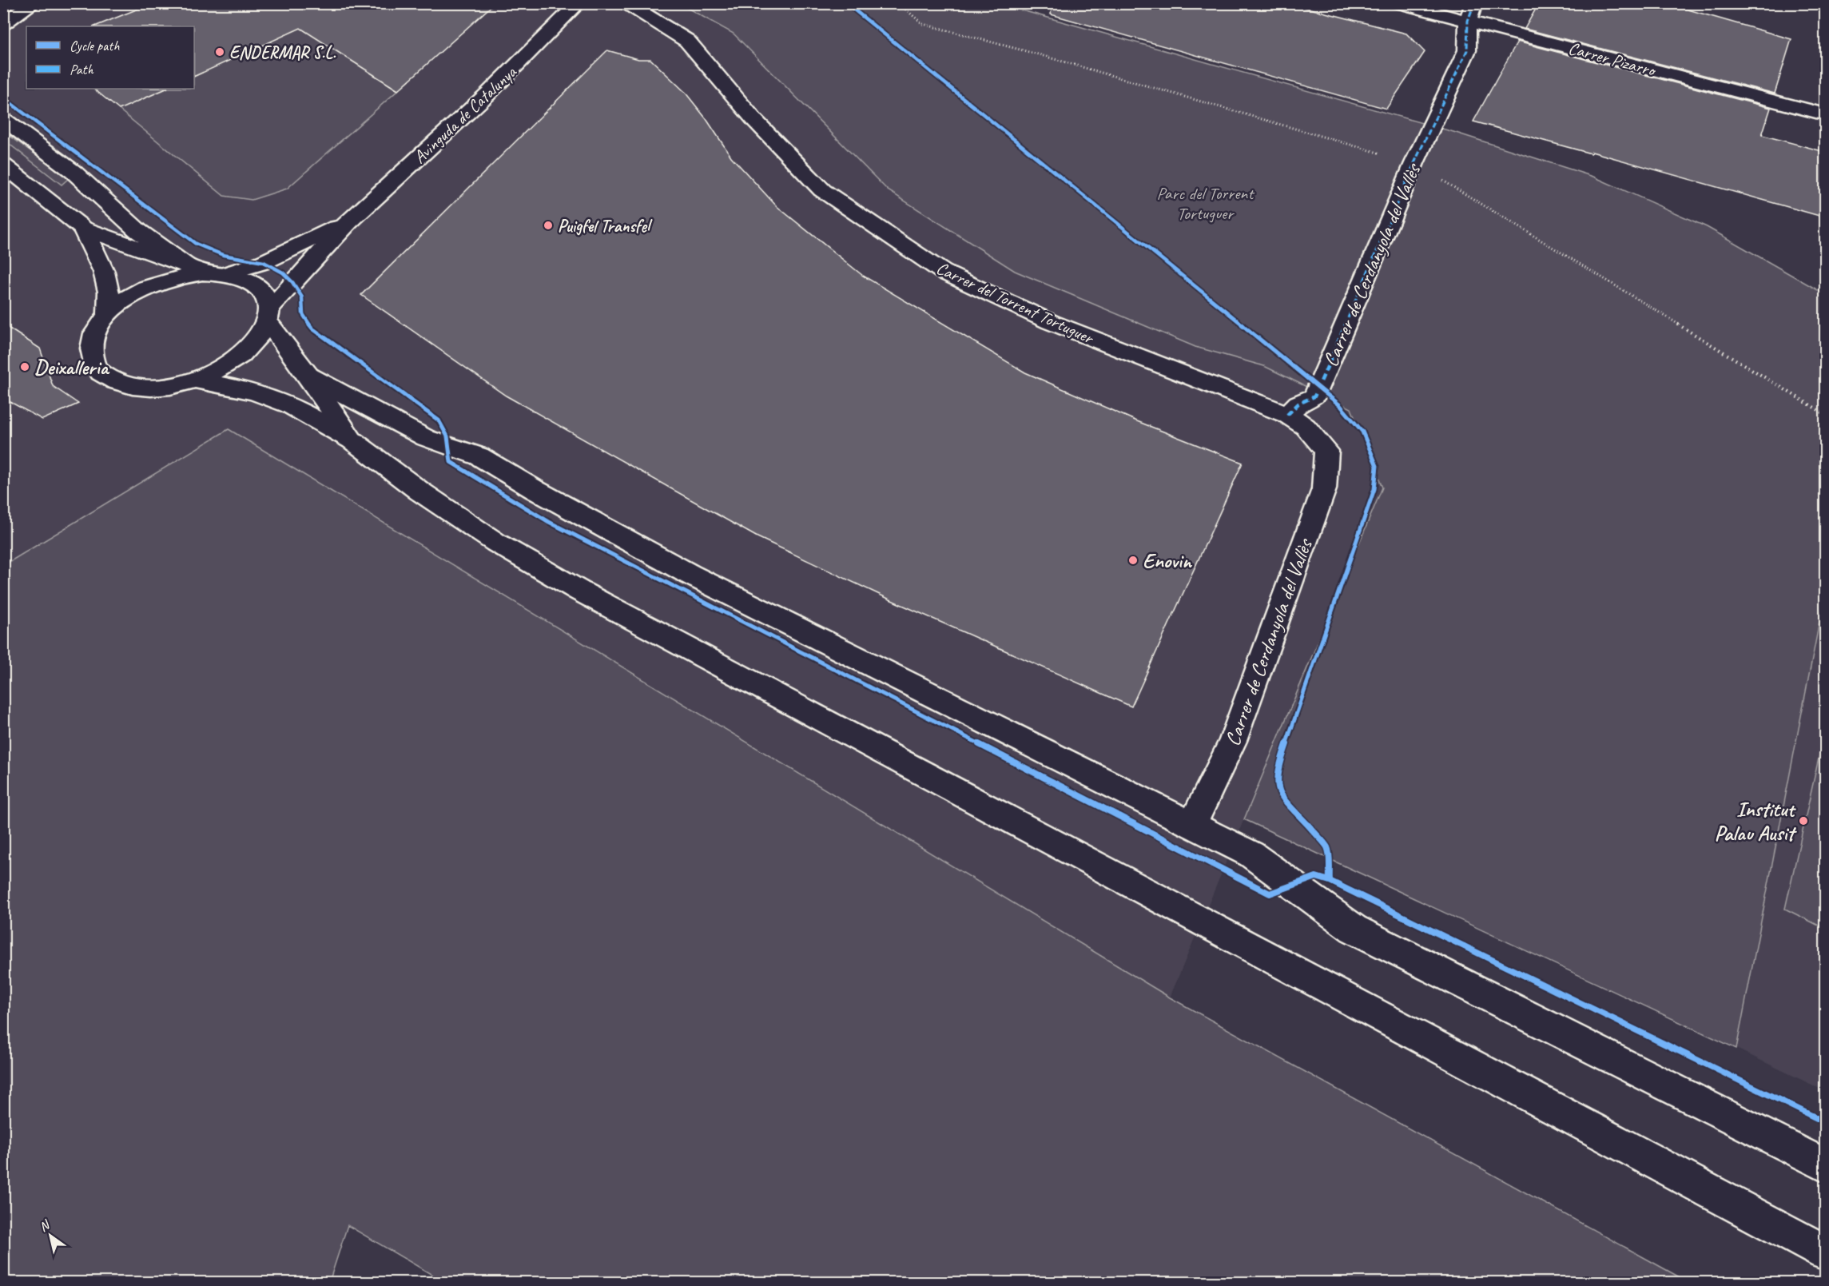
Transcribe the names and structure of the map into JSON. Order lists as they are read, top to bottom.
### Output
{
  "streets": {
    "street": [
      "Carrer Pizarro",
      "Avinguda de Catalunya",
      "Carrer de Cerdanyola del Vallès",
      "Carrer del Torrent Tortuguer"
    ]
  },
  "crossings": [
    ["Carrer Pizarro", "Carrer de Cerdanyola del Vallès"],
    ["Carrer de Cerdanyola del Vallès", "Carrer del Torrent Tortuguer"]
  ],
  "parks": ["Parc del Torrent Tortuguer"],
  "places": [
    "ENDERMAR S.L.",
    "Puigfel Transfel",
    "Deixalleria",
    "Enovin",
    "Institut Palau Ausit"
  ],
  "legend": ["Cycle path", "Path"],
  "north": "top left"
}
